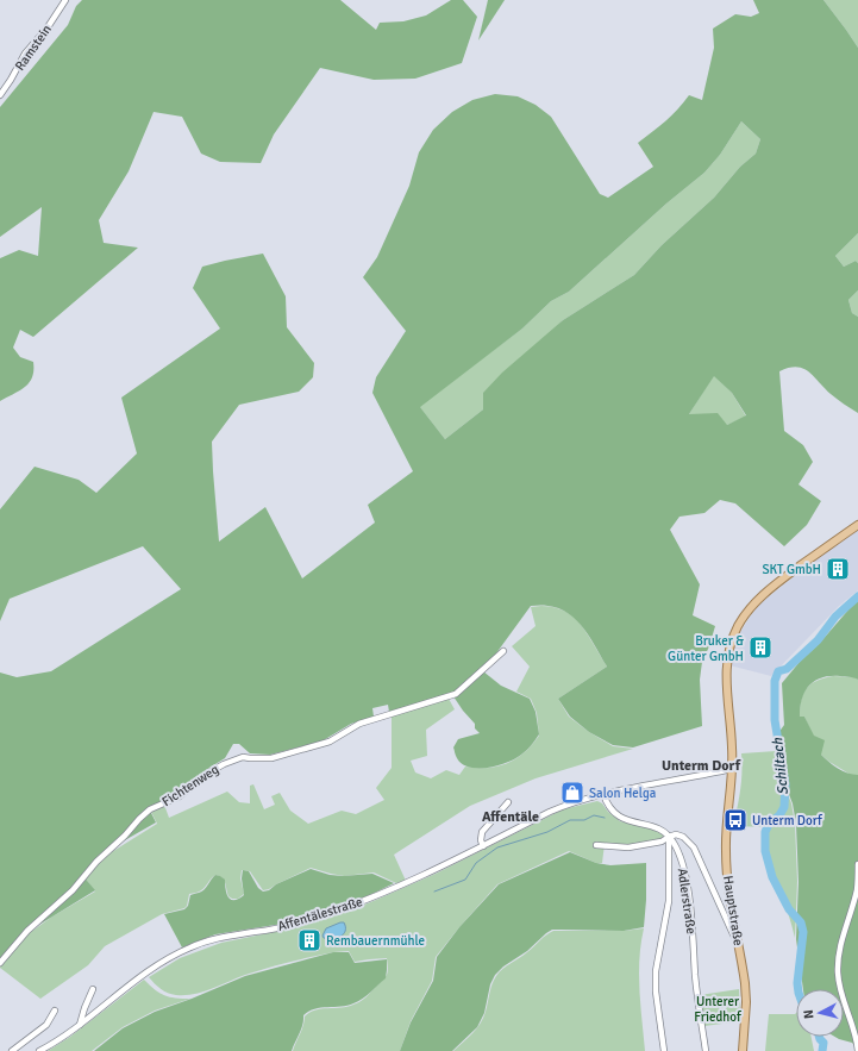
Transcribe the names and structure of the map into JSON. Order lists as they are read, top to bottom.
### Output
{
  "streets": {
    "main road": ["Hauptstraße"],
    "street": [
      "Ramstein",
      "Fichtenweg",
      "Adlerstraße",
      "Affentälestraße"
    ]
  },
  "crossings": [
    ["Hauptstraße", "Affentälestraße"]
  ],
  "districts": ["Unterm Dorf", "Affentäle"],
  "water": ["Schiltach"],
  "parks": ["Unterer Friedhof"],
  "places": {
    "building": ["SKT GmbH", "Bruker & Günter GmbH", "Rembauernmühle"],
    "shop": ["Salon Helga"],
    "bus stop": ["Unterm Dorf"]
  },
  "north": "left"
}
